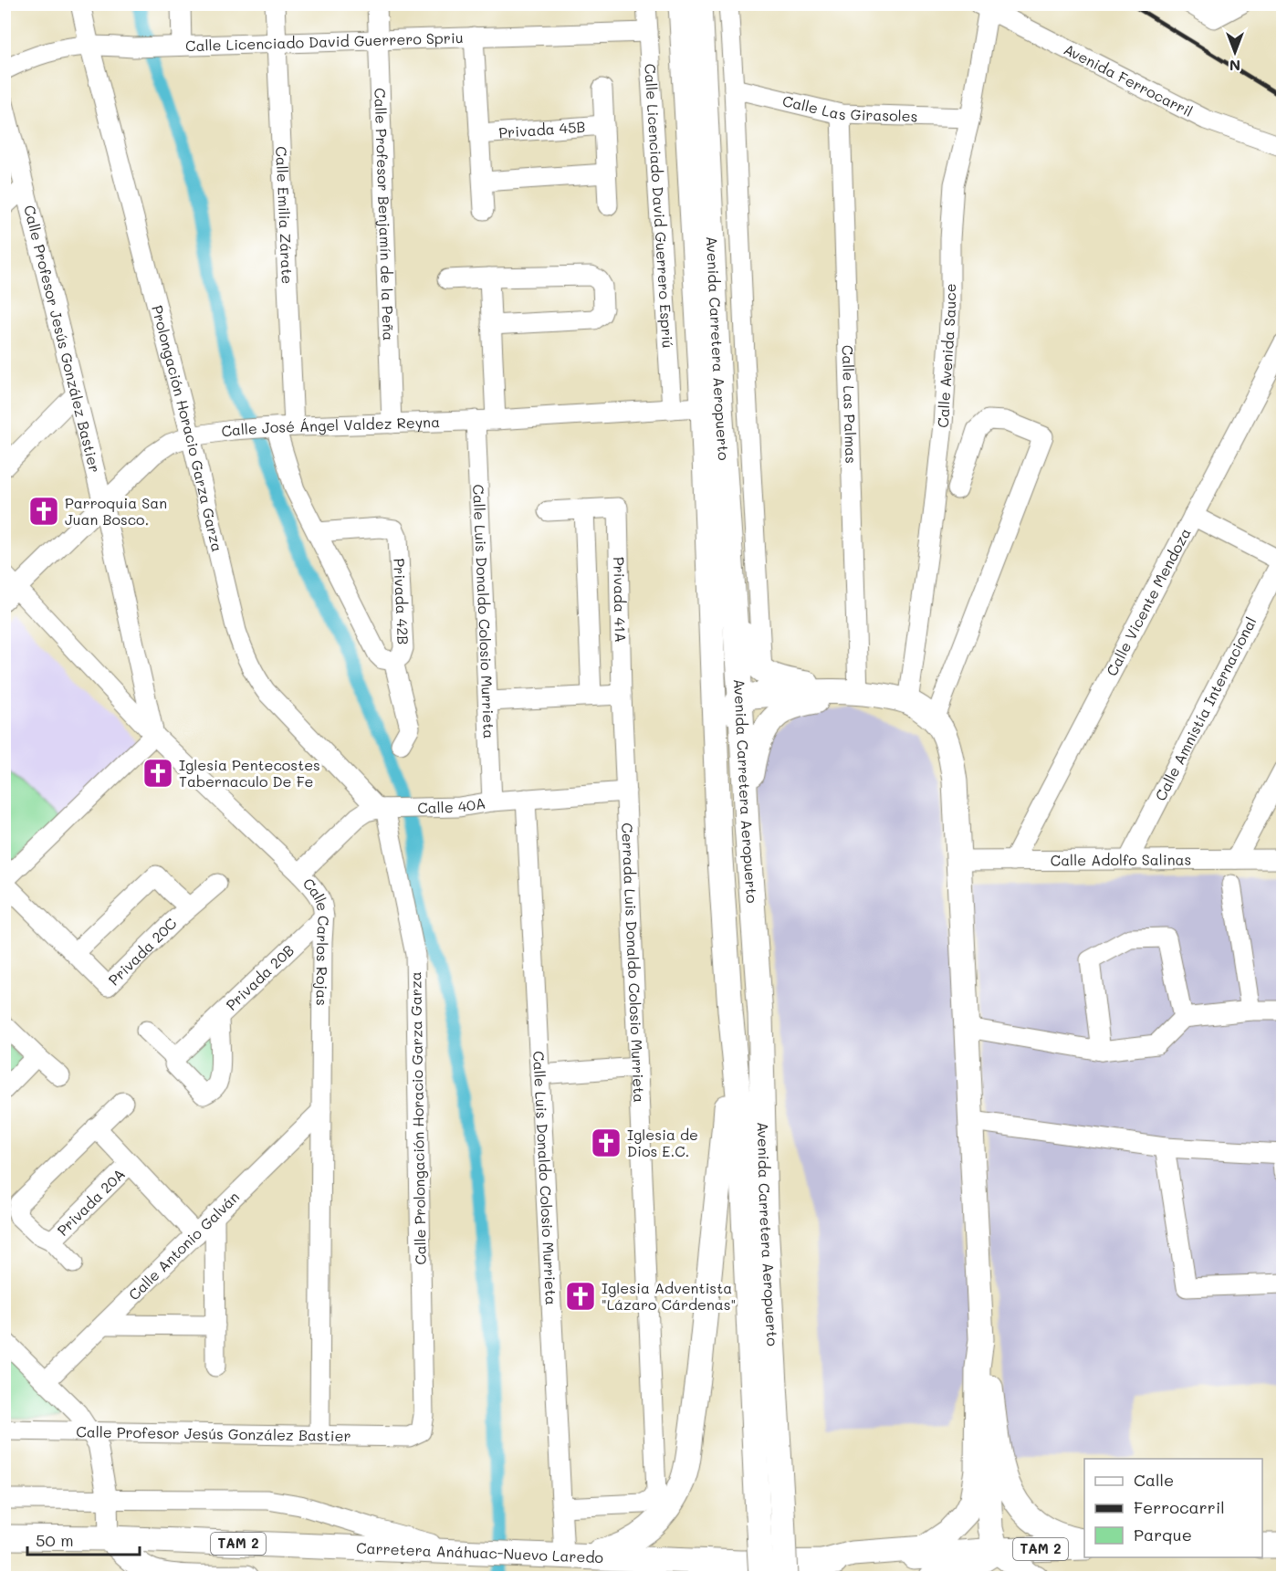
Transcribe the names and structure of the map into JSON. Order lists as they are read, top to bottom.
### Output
{
  "streets": {
    "main road": ["Avenida Carretera Aeropuerto", "TAM 2", "Carretera Anáhuac-Nuevo Laredo"],
    "street": [
      "Calle Licenciado David Guerrero Spriu",
      "Avenida Ferrocarril",
      "Calle Las Girasoles",
      "Privada 45B",
      "Calle Licenciado David Guerrero Espriú",
      "Calle Profesor Benjamín de la Peña",
      "Calle Emilia Zárate",
      "Calle Profesor Jesús González Bastier",
      "Calle Avenida Sauce",
      "Calle Las Palmas",
      "Calle José Ángel Valdez Reyna",
      "Prolongación Horacio Garza Garza",
      "Privada 41A",
      "Privada 42B",
      "Calle Vicente Mendoza",
      "Calle Luis Donaldo Colosio Murrieta",
      "Calle Amnistía Internacional",
      "Calle 40A",
      "Calle Adolfo Salinas",
      "Calle Carlos Rojas",
      "Privada 20C",
      "Cerrada Luis Donaldo Colosio Murrieta",
      "Privada 20B",
      "Calle Prolongación Horacio Garza Garza",
      "Privada 20A",
      "Calle Antonio Galván"
    ]
  },
  "crossings": [
    ["Calle Licenciado David Guerrero Spriu", "Privada 45B"],
    ["Calle Licenciado David Guerrero Spriu", "Calle Licenciado David Guerrero Espriú"],
    ["Calle Licenciado David Guerrero Spriu", "Calle Profesor Benjamín de la Peña"],
    ["Calle Licenciado David Guerrero Spriu", "Calle Emilia Zárate"],
    ["Calle Licenciado David Guerrero Spriu", "Prolongación Horacio Garza Garza"],
    ["Avenida Ferrocarril", "Calle Avenida Sauce"],
    ["Calle Las Girasoles", "Calle Avenida Sauce"],
    ["Calle Las Girasoles", "Calle Las Palmas"],
    ["Calle Licenciado David Guerrero Espriú", "Calle José Ángel Valdez Reyna"],
    ["Calle Profesor Benjamín de la Peña", "Calle José Ángel Valdez Reyna"],
    ["Calle Emilia Zárate", "Calle José Ángel Valdez Reyna"],
    ["Calle Emilia Zárate", "Privada 42B"],
    ["Calle Profesor Jesús González Bastier", "Calle José Ángel Valdez Reyna"],
    ["Calle Profesor Jesús González Bastier", "Calle Carlos Rojas"],
    ["Calle Profesor Jesús González Bastier", "Calle Prolongación Horacio Garza Garza"],
    ["Avenida Carretera Aeropuerto", "Calle José Ángel Valdez Reyna"],
    ["Calle José Ángel Valdez Reyna", "Prolongación Horacio Garza Garza"],
    ["Calle José Ángel Valdez Reyna", "Calle Luis Donaldo Colosio Murrieta"],
    ["Calle José Ángel Valdez Reyna", "Calle Carlos Rojas"],
    ["Prolongación Horacio Garza Garza", "Calle 40A"],
    ["Prolongación Horacio Garza Garza", "Calle Prolongación Horacio Garza Garza"],
    ["Privada 41A", "Cerrada Luis Donaldo Colosio Murrieta"],
    ["Calle Vicente Mendoza", "Calle Adolfo Salinas"],
    ["Calle Luis Donaldo Colosio Murrieta", "Calle 40A"],
    ["Calle Luis Donaldo Colosio Murrieta", "Cerrada Luis Donaldo Colosio Murrieta"],
    ["Calle Luis Donaldo Colosio Murrieta", "Carretera Anáhuac-Nuevo Laredo"],
    ["Calle Amnistía Internacional", "Calle Adolfo Salinas"],
    ["Calle 40A", "Calle Carlos Rojas"],
    ["Calle 40A", "Cerrada Luis Donaldo Colosio Murrieta"],
    ["Calle 40A", "Calle Prolongación Horacio Garza Garza"],
    ["Calle Carlos Rojas", "Privada 20B"],
    ["Calle Carlos Rojas", "Calle Antonio Galván"],
    ["Privada 20A", "Calle Antonio Galván"]
  ],
  "places": {
    "church": [
      "Parroquia San Juan Bosco.",
      "Iglesia Pentecostes Tabernaculo De Fe",
      "Iglesia de Dios E.C.",
      "Iglesia Adventista \"Lázaro Cárdenas\""
    ]
  },
  "legend": ["Calle", "Ferrocarril", "Parque"],
  "scale_bar": "50 m",
  "north": "bottom"
}
